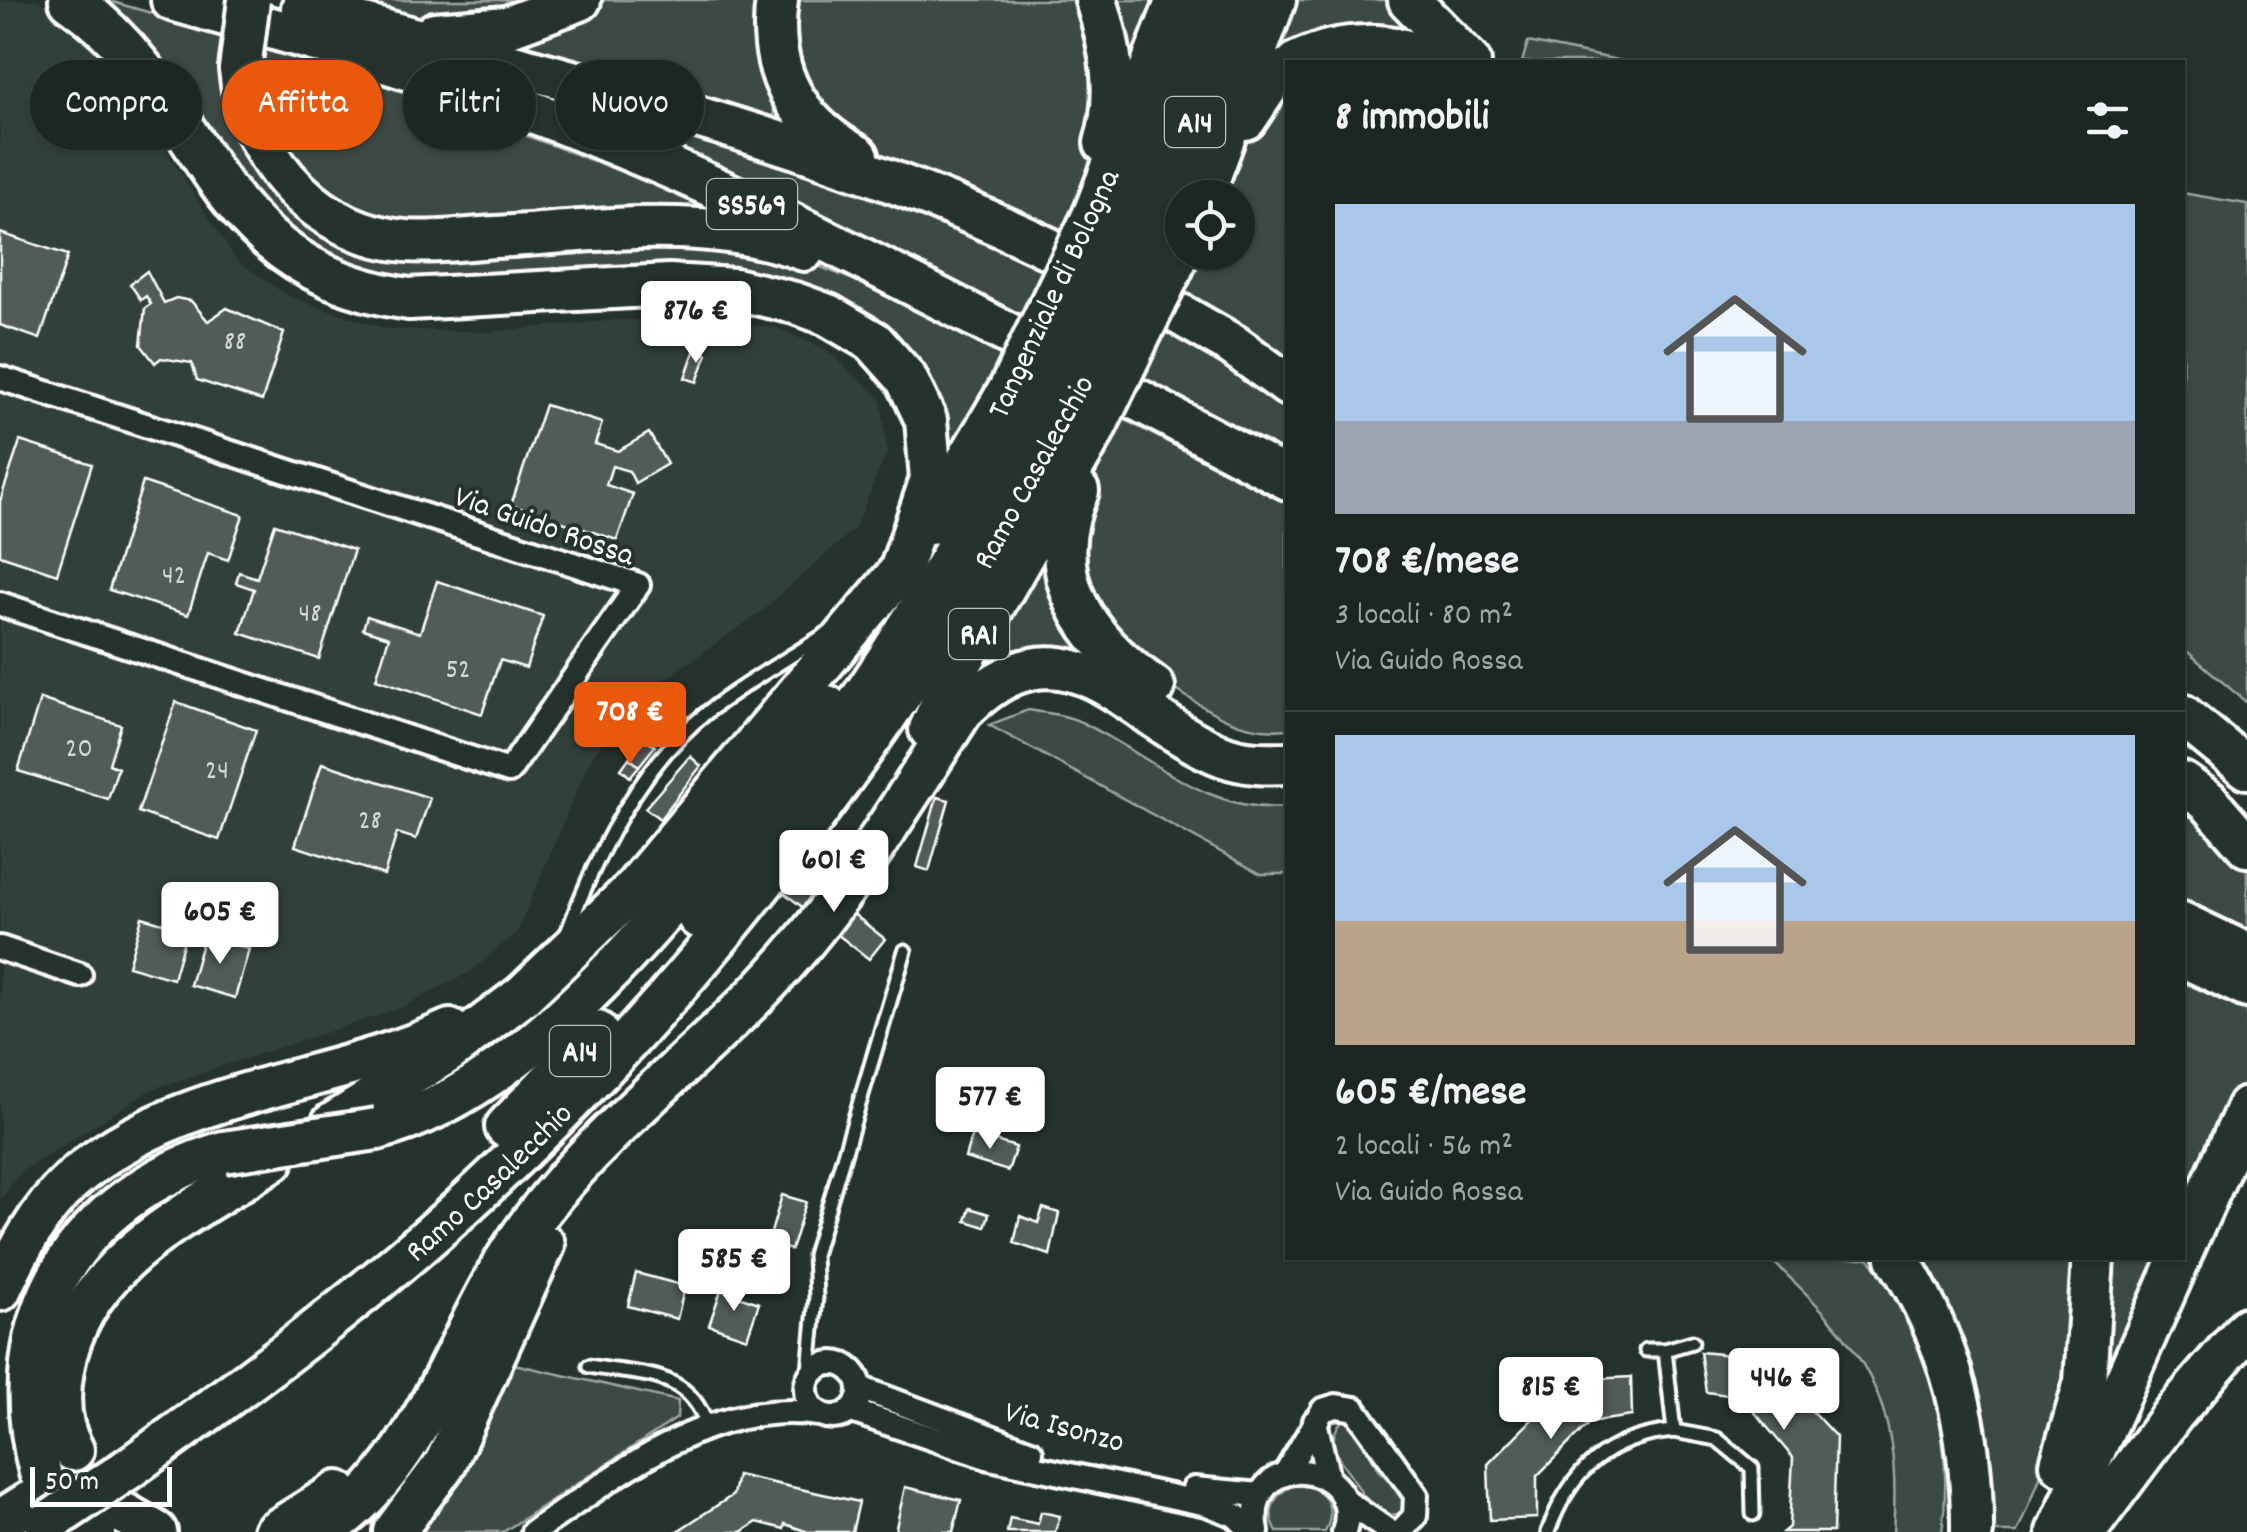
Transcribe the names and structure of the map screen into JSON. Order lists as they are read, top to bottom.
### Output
{
  "streets": {
    "highway": [
      "A14",
      "SS569",
      "Tangenziale di Bologna",
      "Ramo Casalecchio",
      "RA1"
    ],
    "street": ["Via Guido Rossa", "Via Isonzo"]
  },
  "crossings": [
    ["SS569", "Tangenziale di Bologna"],
    ["Tangenziale di Bologna", "Ramo Casalecchio"],
    ["Tangenziale di Bologna", "RA1"]
  ],
  "house_numbers": [
    "88",
    "42",
    "48",
    "52",
    "20",
    "24",
    "28"
  ],
  "scale_bar": "50 m",
  "page": {
    "chip": [
      "Compra",
      "Affitta",
      "Filtri",
      "Nuovo"
    ],
    "heading": "8 immobili",
    "list": [
      {
        "name": "708 €/mese",
        "note": "3 locali · 80 m² · Via Guido Rossa"
      },
      {
        "name": "605 €/mese",
        "note": "2 locali · 56 m² · Via Guido Rossa"
      }
    ],
    "price": [
      "876 €",
      "708 €",
      "601 €",
      "605 €",
      "577 €",
      "585 €",
      "446 €",
      "815 €"
    ],
    "scale": "50 m"
  }
}
